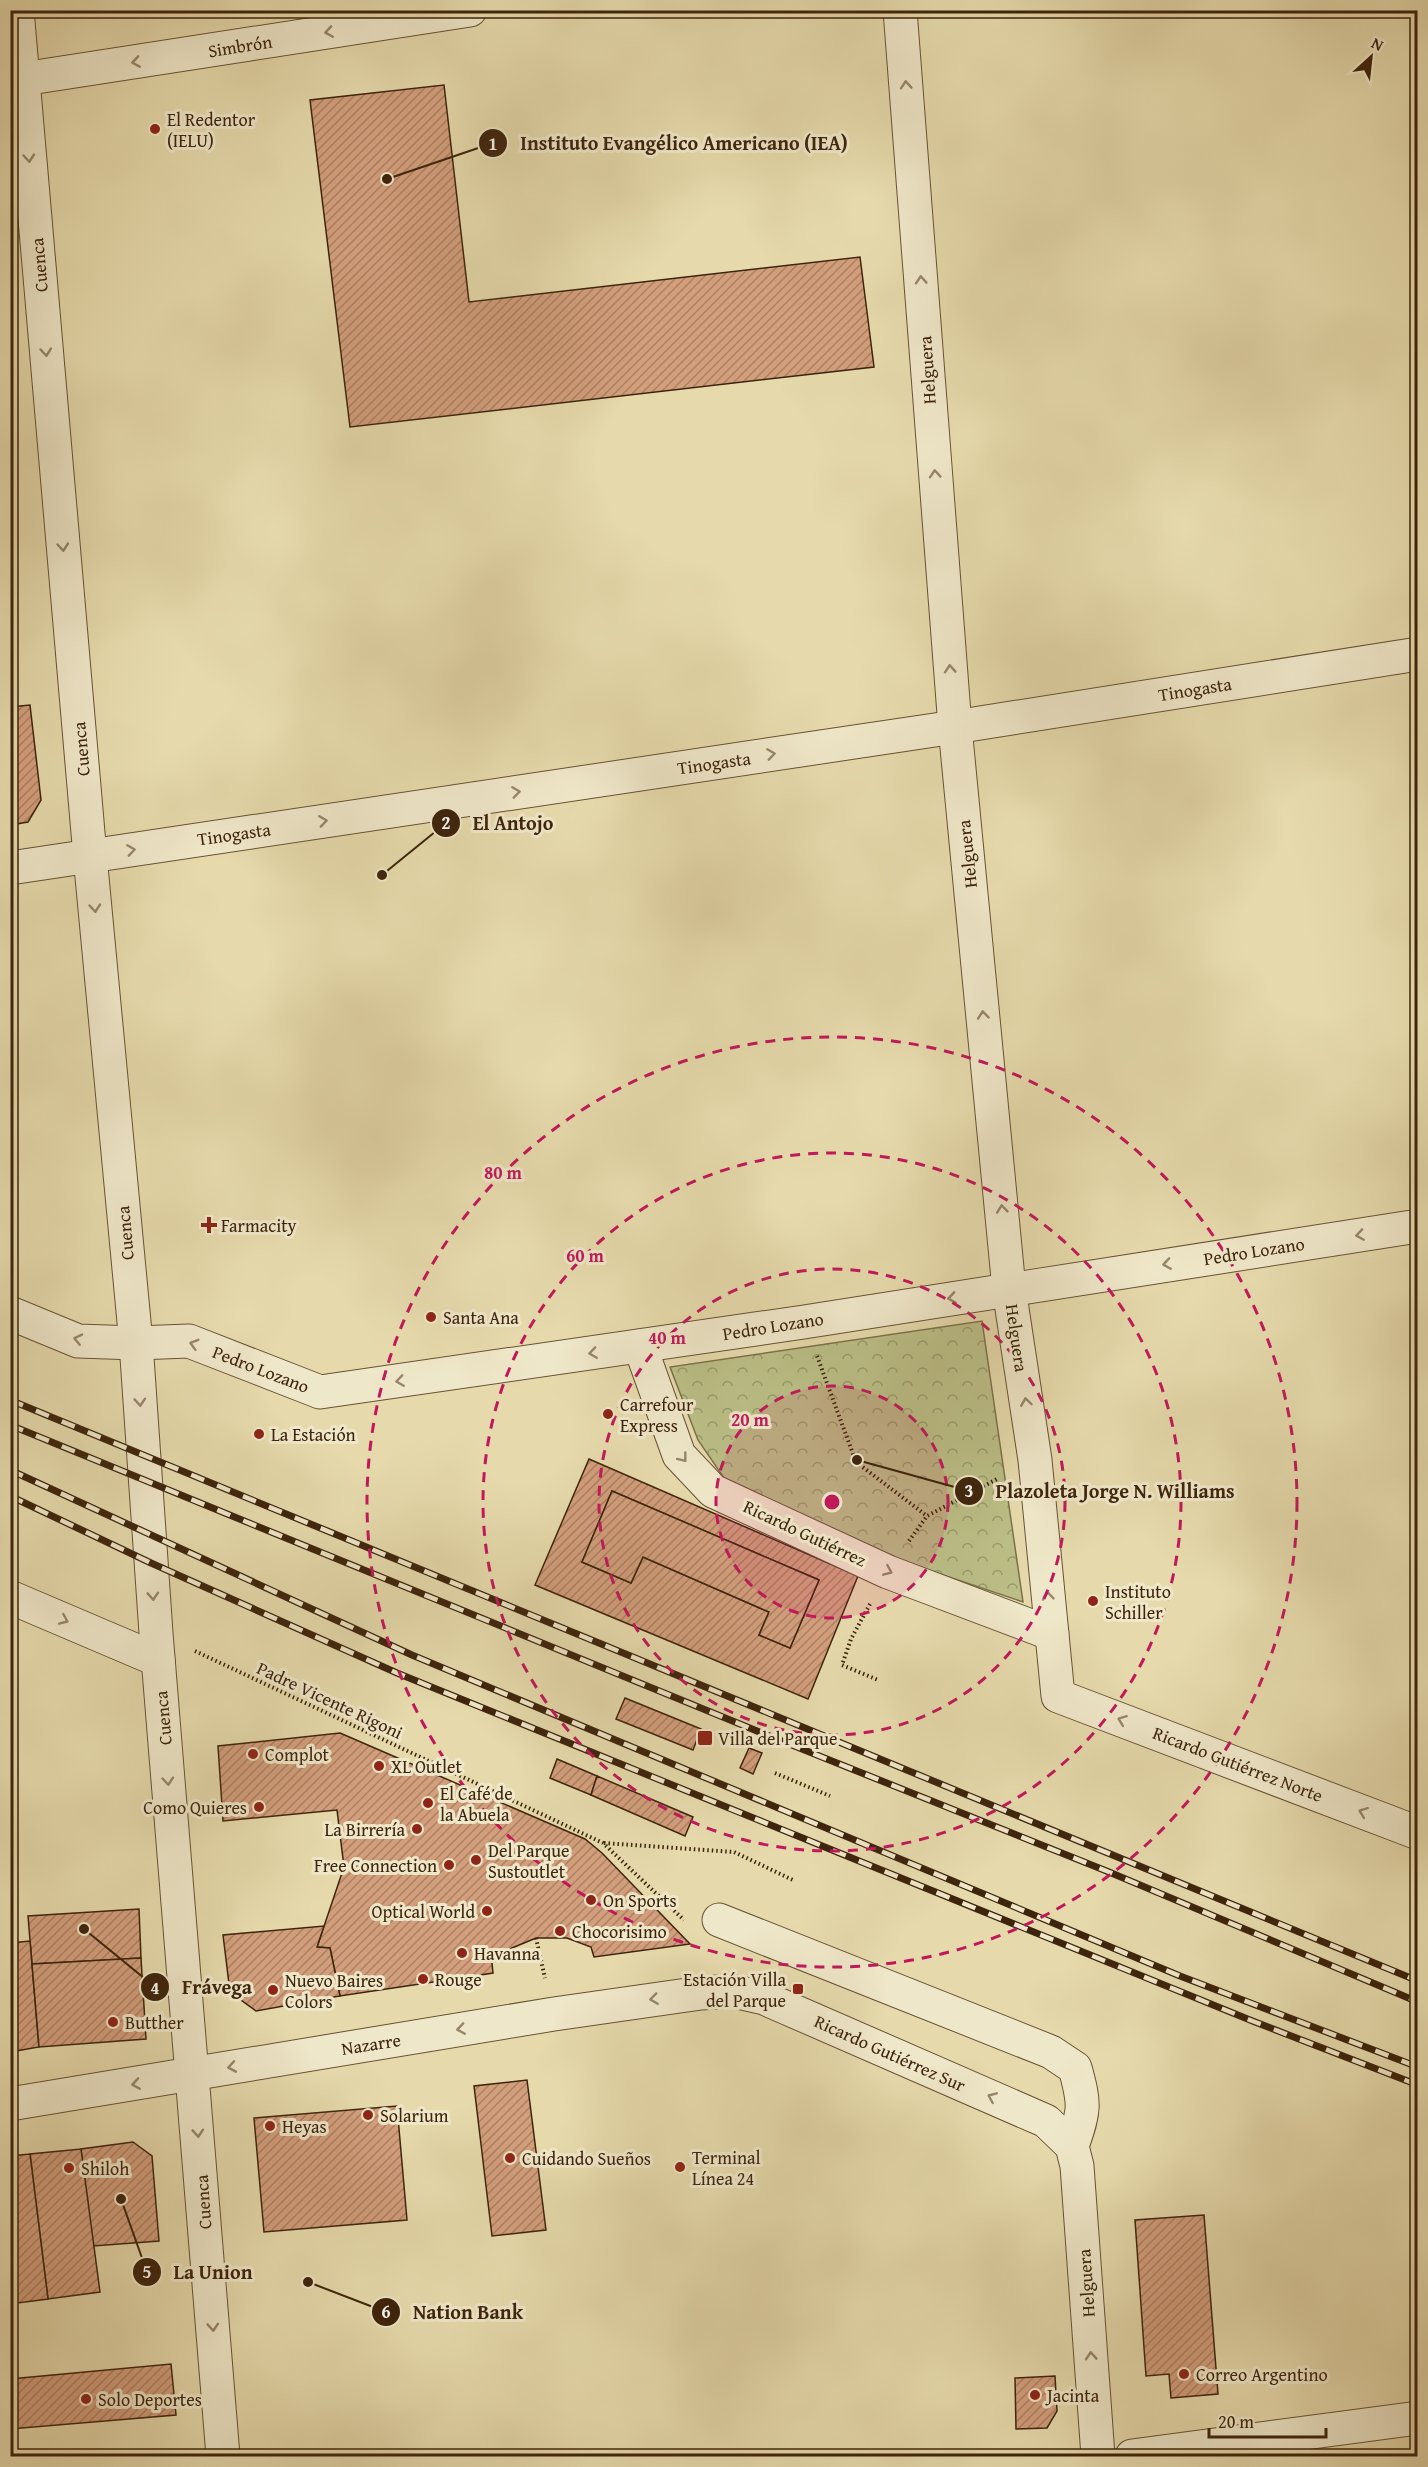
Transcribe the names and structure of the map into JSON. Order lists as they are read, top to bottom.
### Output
{
  "streets": {
    "street": [
      "Simbrón",
      "Cuenca",
      "Helguera",
      "Tinogasta",
      "Pedro Lozano",
      "Ricardo Gutiérrez",
      "Ricardo Gutiérrez Norte",
      "Nazarre",
      "Ricardo Gutiérrez Sur"
    ],
    "path": ["Padre Vicente Rigoni"]
  },
  "crossings": [
    ["Simbrón", "Cuenca"],
    ["Cuenca", "Tinogasta"],
    ["Cuenca", "Pedro Lozano"],
    ["Cuenca", "Padre Vicente Rigoni"],
    ["Cuenca", "Nazarre"],
    ["Helguera", "Tinogasta"],
    ["Helguera", "Pedro Lozano"],
    ["Helguera", "Ricardo Gutiérrez"],
    ["Helguera", "Ricardo Gutiérrez Norte"],
    ["Helguera", "Ricardo Gutiérrez Sur"],
    ["Pedro Lozano", "Ricardo Gutiérrez"],
    ["Nazarre", "Ricardo Gutiérrez Sur"]
  ],
  "one_way": [
    "Simbrón",
    "Cuenca",
    "Helguera",
    "Tinogasta",
    "Pedro Lozano",
    "Ricardo Gutiérrez",
    "Ricardo Gutiérrez Norte",
    "Nazarre",
    "Ricardo Gutiérrez Sur"
  ],
  "places": {
    "other": [
      "El Redentor (IELU)",
      "Instituto Evangélico Americano (IEA)",
      "El Antojo",
      "Santa Ana",
      "Carrefour Express",
      "La Estación",
      "Plazoleta Jorge N. Williams",
      "Instituto Schiller",
      "Complot",
      "XL Outlet",
      "El Café de la Abuela",
      "Como Quieres",
      "La Birrería",
      "Del Parque Sustoutlet",
      "Free Connection",
      "On Sports",
      "Optical World",
      "Frávega",
      "Chocorisimo",
      "Havanna",
      "Rouge",
      "Nuevo Baires Colors",
      "Butther",
      "Solarium",
      "Heyas",
      "Cuidando Sueños",
      "Terminal Línea 24",
      "Shiloh",
      "La Union",
      "Nation Bank",
      "Correo Argentino",
      "Jacinta",
      "Solo Deportes"
    ],
    "health": ["Farmacity"],
    "transit": ["Villa del Parque", "Estación Villa del Parque"]
  },
  "scale_bar": "20 m",
  "north": "top right",
  "rings": [
    "80 m",
    "60 m",
    "40 m",
    "20 m"
  ]
}
